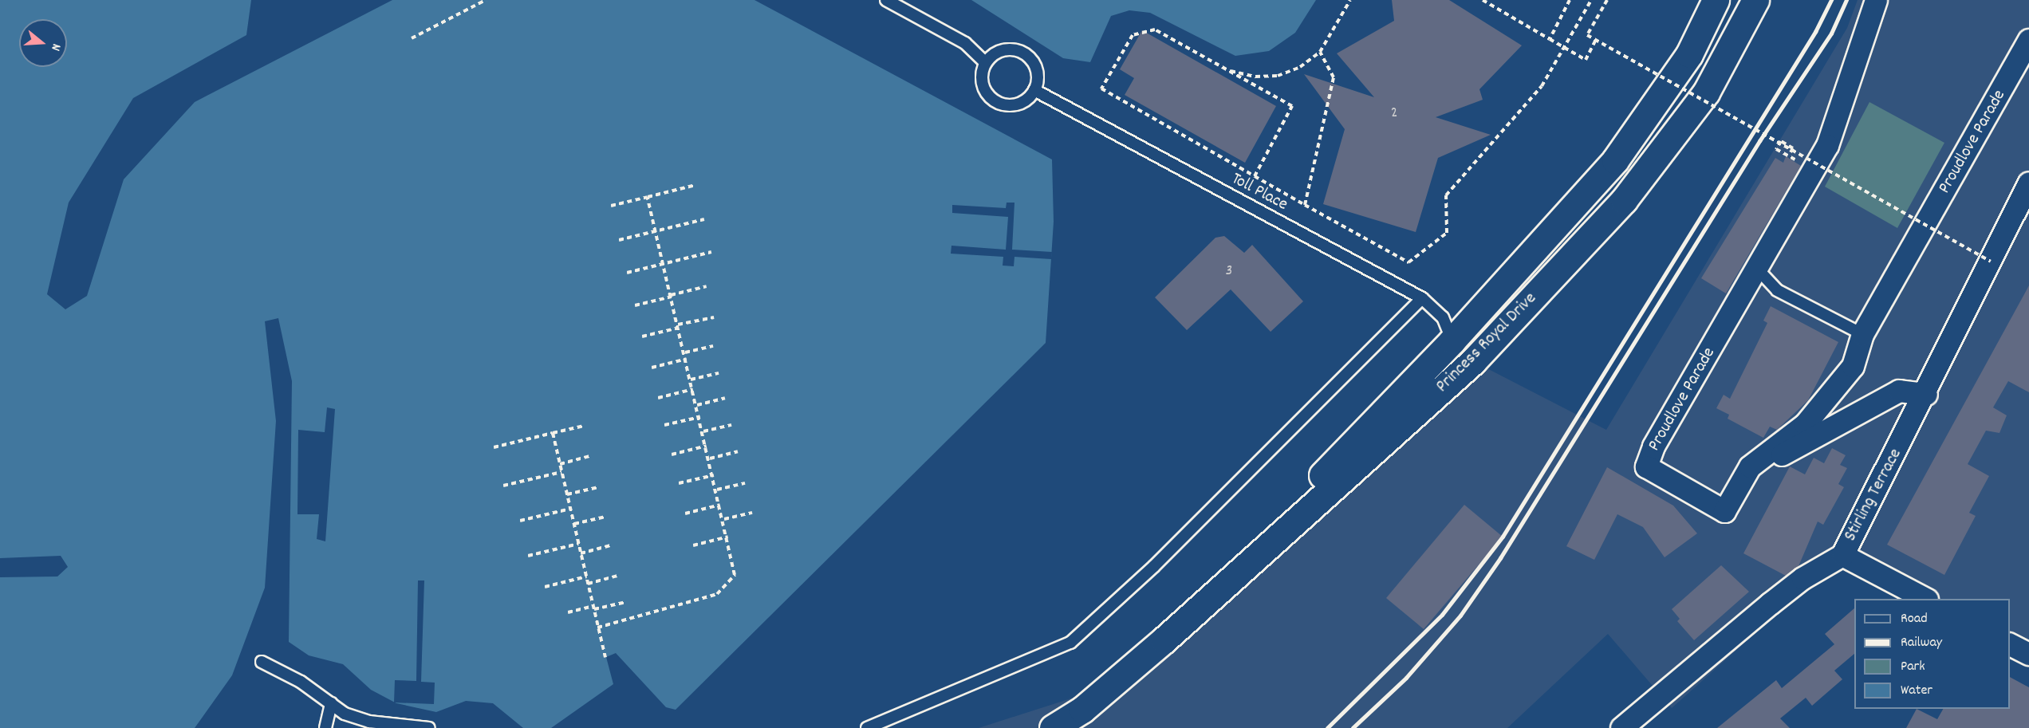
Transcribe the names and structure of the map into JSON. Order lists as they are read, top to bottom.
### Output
{
  "streets": {
    "main road": ["Princess Royal Drive"],
    "street": ["Proudlove Parade", "Stirling Terrace"],
    "lane": ["Toll Place"]
  },
  "crossings": [
    ["Toll Place", "Princess Royal Drive"]
  ],
  "house_numbers": ["2", "3"],
  "legend": [
    "Road",
    "Railway",
    "Park",
    "Water"
  ],
  "north": "right"
}
